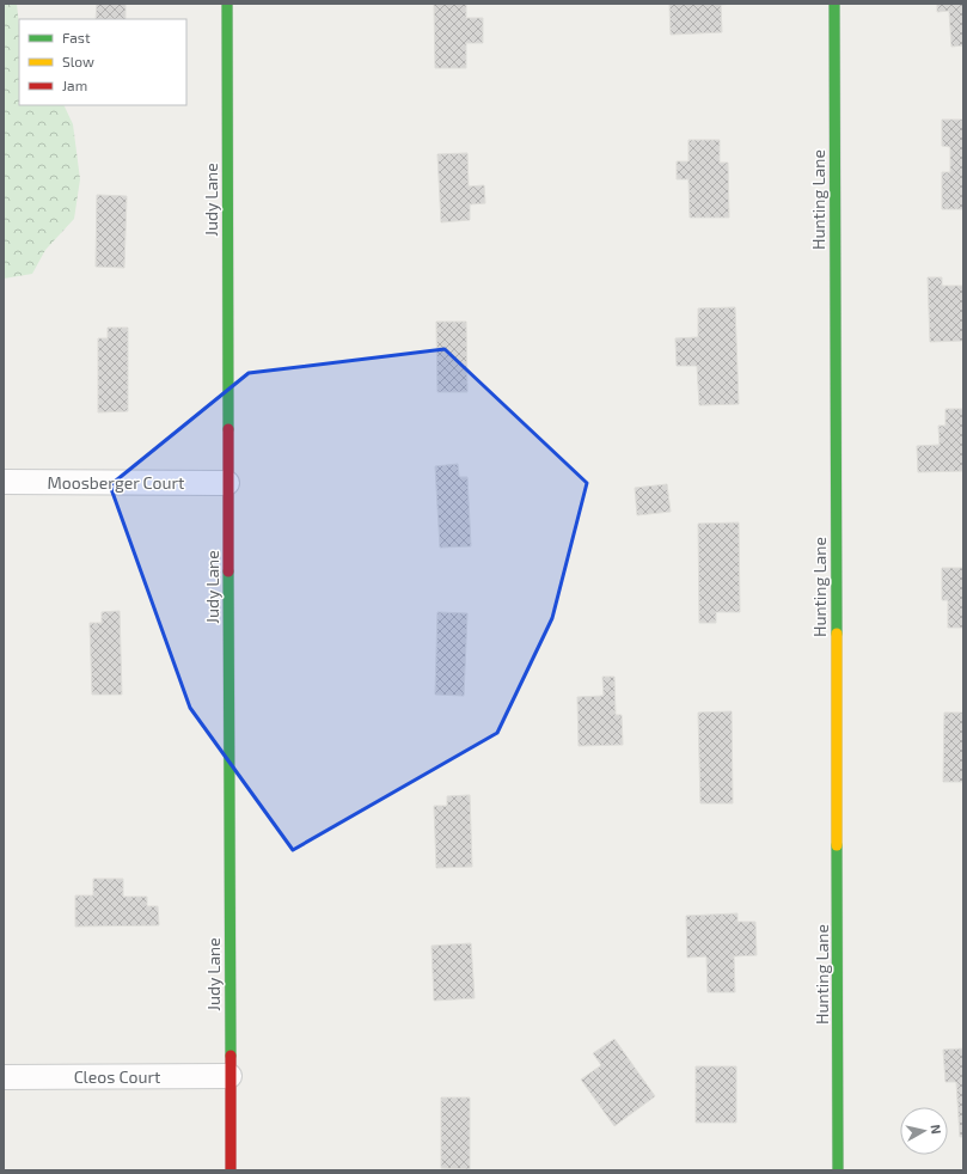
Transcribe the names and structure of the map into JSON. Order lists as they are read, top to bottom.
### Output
{
  "streets": {
    "street": [
      "Judy Lane",
      "Hunting Lane",
      "Moosberger Court",
      "Cleos Court"
    ]
  },
  "crossings": [
    ["Judy Lane", "Moosberger Court"],
    ["Judy Lane", "Cleos Court"]
  ],
  "legend": ["Fast", "Slow", "Jam"],
  "north": "right"
}
